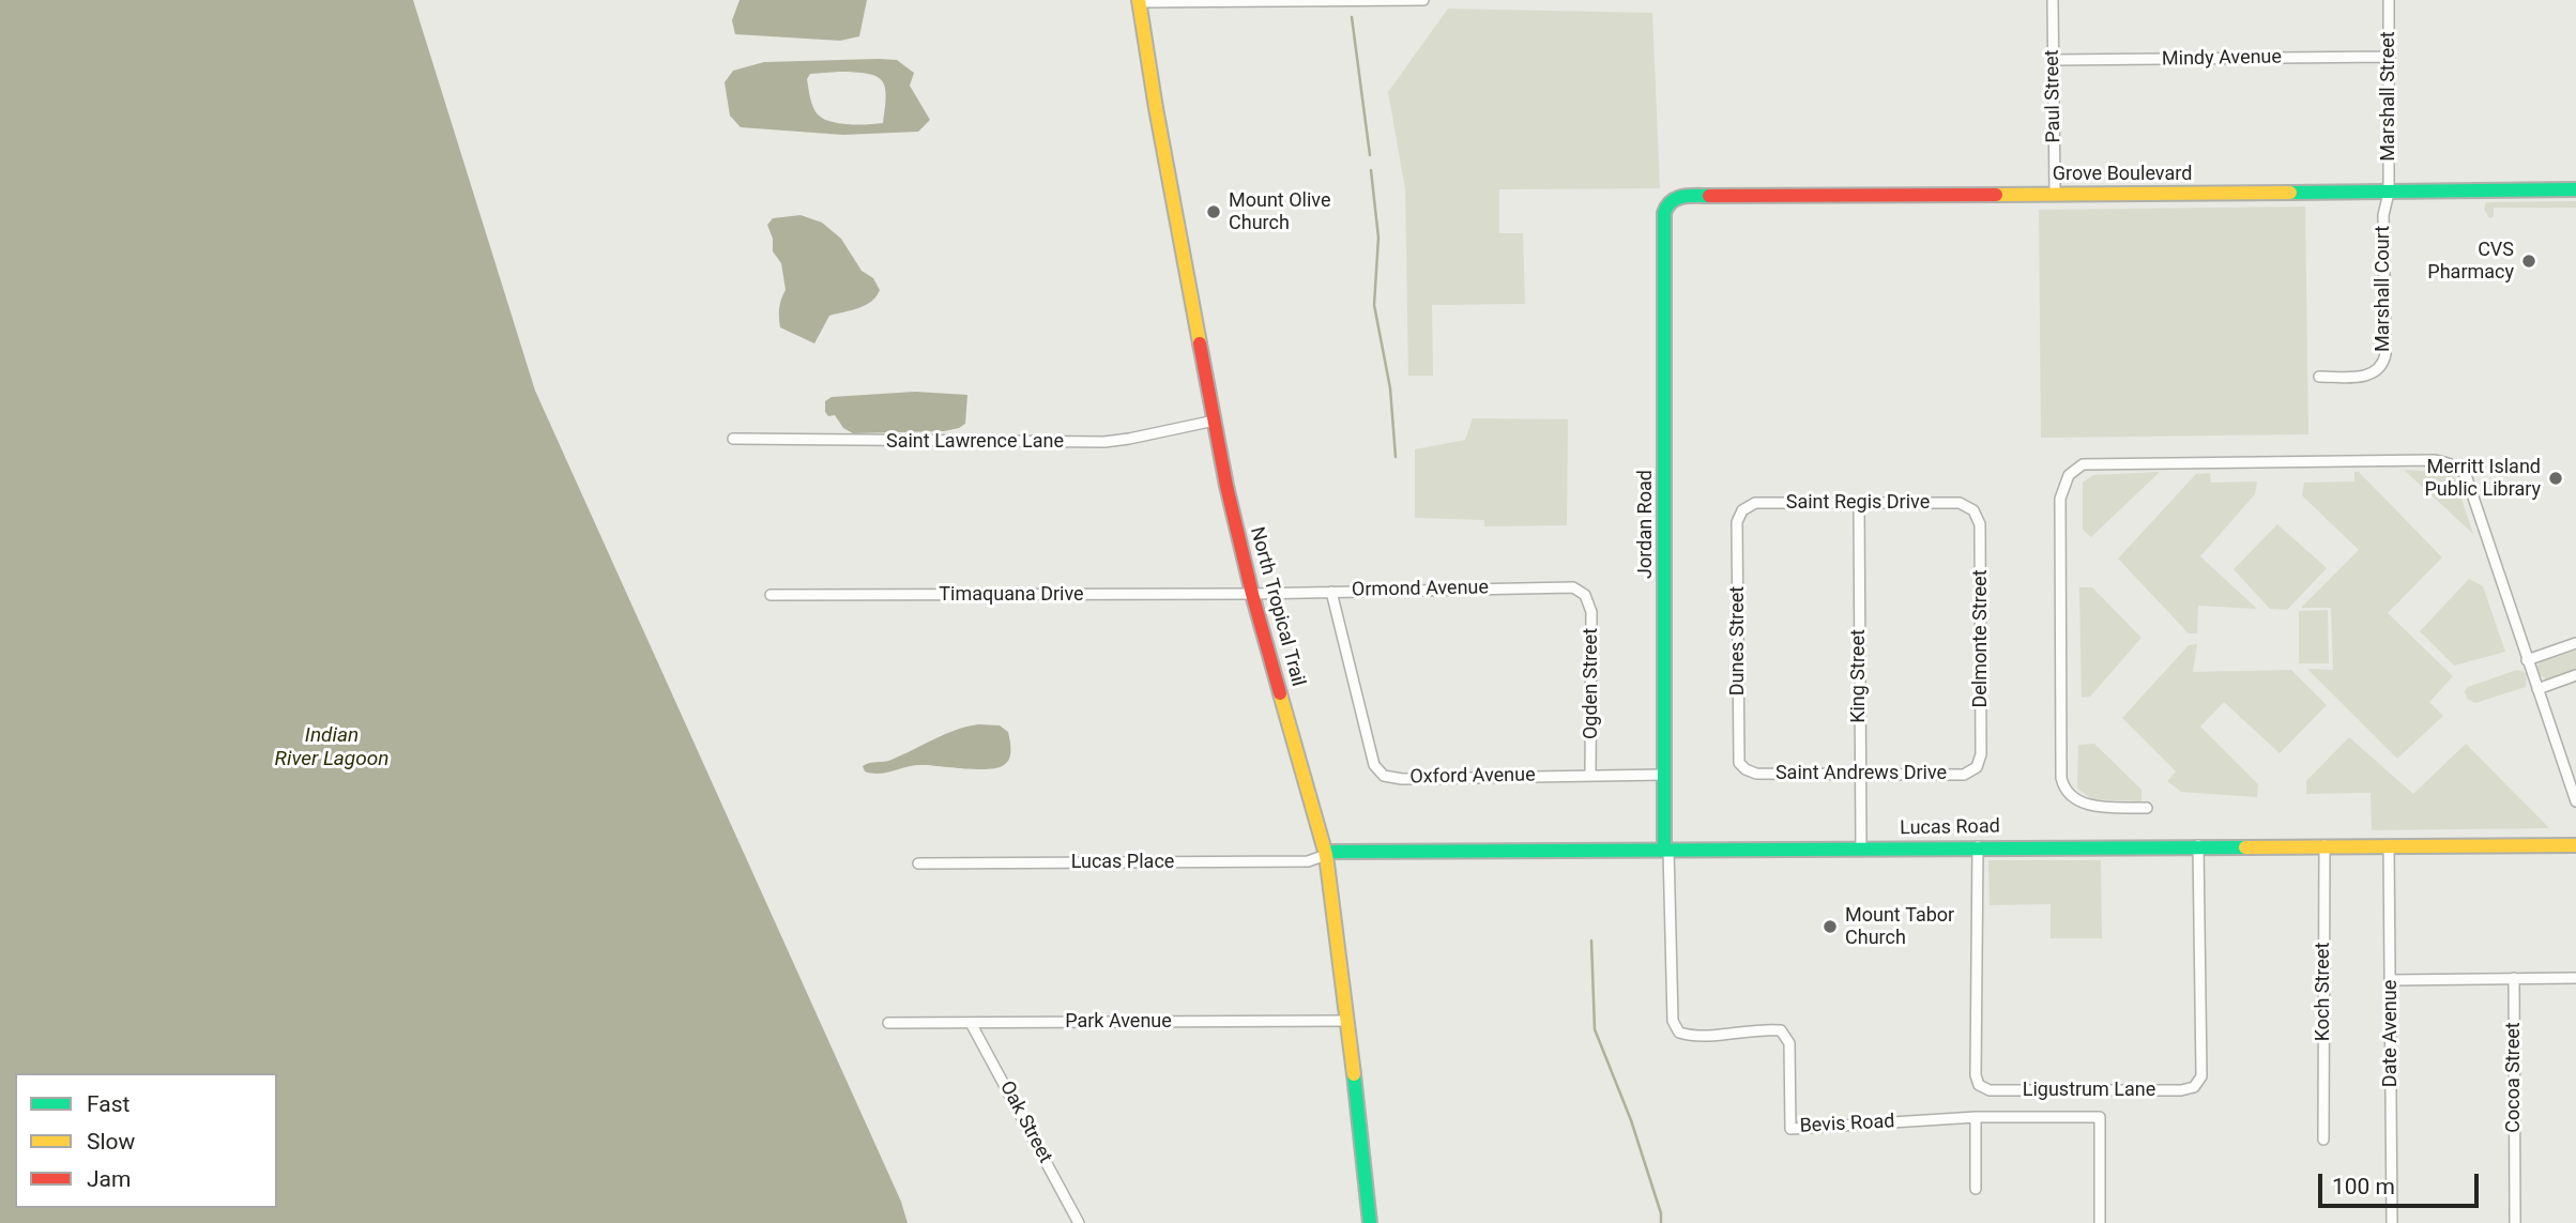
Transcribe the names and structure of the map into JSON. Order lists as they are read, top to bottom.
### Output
{
  "streets": {
    "street": [
      "Mindy Avenue",
      "Paul Street",
      "Marshall Street",
      "Grove Boulevard",
      "Marshall Court",
      "Saint Lawrence Lane",
      "Saint Regis Drive",
      "Jordan Road",
      "Ormond Avenue",
      "Timaquana Drive",
      "North Tropical Trail",
      "Delmonte Street",
      "Dunes Street",
      "King Street",
      "Ogden Street",
      "Saint Andrews Drive",
      "Oxford Avenue",
      "Lucas Road",
      "Lucas Place",
      "Koch Street",
      "Park Avenue",
      "Date Avenue",
      "Cocoa Street",
      "Ligustrum Lane",
      "Oak Street",
      "Bevis Road"
    ]
  },
  "crossings": [
    ["Mindy Avenue", "Paul Street"],
    ["Mindy Avenue", "Marshall Street"],
    ["Paul Street", "Grove Boulevard"],
    ["Marshall Street", "Grove Boulevard"],
    ["Marshall Street", "Marshall Court"],
    ["Grove Boulevard", "Marshall Court"],
    ["Grove Boulevard", "Jordan Road"],
    ["Saint Lawrence Lane", "North Tropical Trail"],
    ["Saint Regis Drive", "Delmonte Street"],
    ["Saint Regis Drive", "Dunes Street"],
    ["Saint Regis Drive", "King Street"],
    ["Jordan Road", "Oxford Avenue"],
    ["Jordan Road", "Lucas Road"],
    ["Jordan Road", "Bevis Road"],
    ["Ormond Avenue", "Timaquana Drive"],
    ["Ormond Avenue", "North Tropical Trail"],
    ["Ormond Avenue", "Ogden Street"],
    ["Ormond Avenue", "Oxford Avenue"],
    ["Timaquana Drive", "North Tropical Trail"],
    ["North Tropical Trail", "Lucas Road"],
    ["North Tropical Trail", "Lucas Place"],
    ["North Tropical Trail", "Park Avenue"],
    ["Delmonte Street", "Saint Andrews Drive"],
    ["Dunes Street", "Saint Andrews Drive"],
    ["King Street", "Saint Andrews Drive"],
    ["King Street", "Lucas Road"],
    ["Ogden Street", "Oxford Avenue"],
    ["Lucas Road", "Lucas Place"],
    ["Lucas Road", "Koch Street"],
    ["Lucas Road", "Date Avenue"],
    ["Lucas Road", "Ligustrum Lane"],
    ["Lucas Road", "Bevis Road"],
    ["Park Avenue", "Oak Street"]
  ],
  "water": ["Indian River Lagoon"],
  "places": [
    "Mount Olive Church",
    "CVS Pharmacy",
    "Merritt Island Public Library",
    "Mount Tabor Church"
  ],
  "legend": ["Fast", "Slow", "Jam"],
  "scale_bar": "100 m"
}
